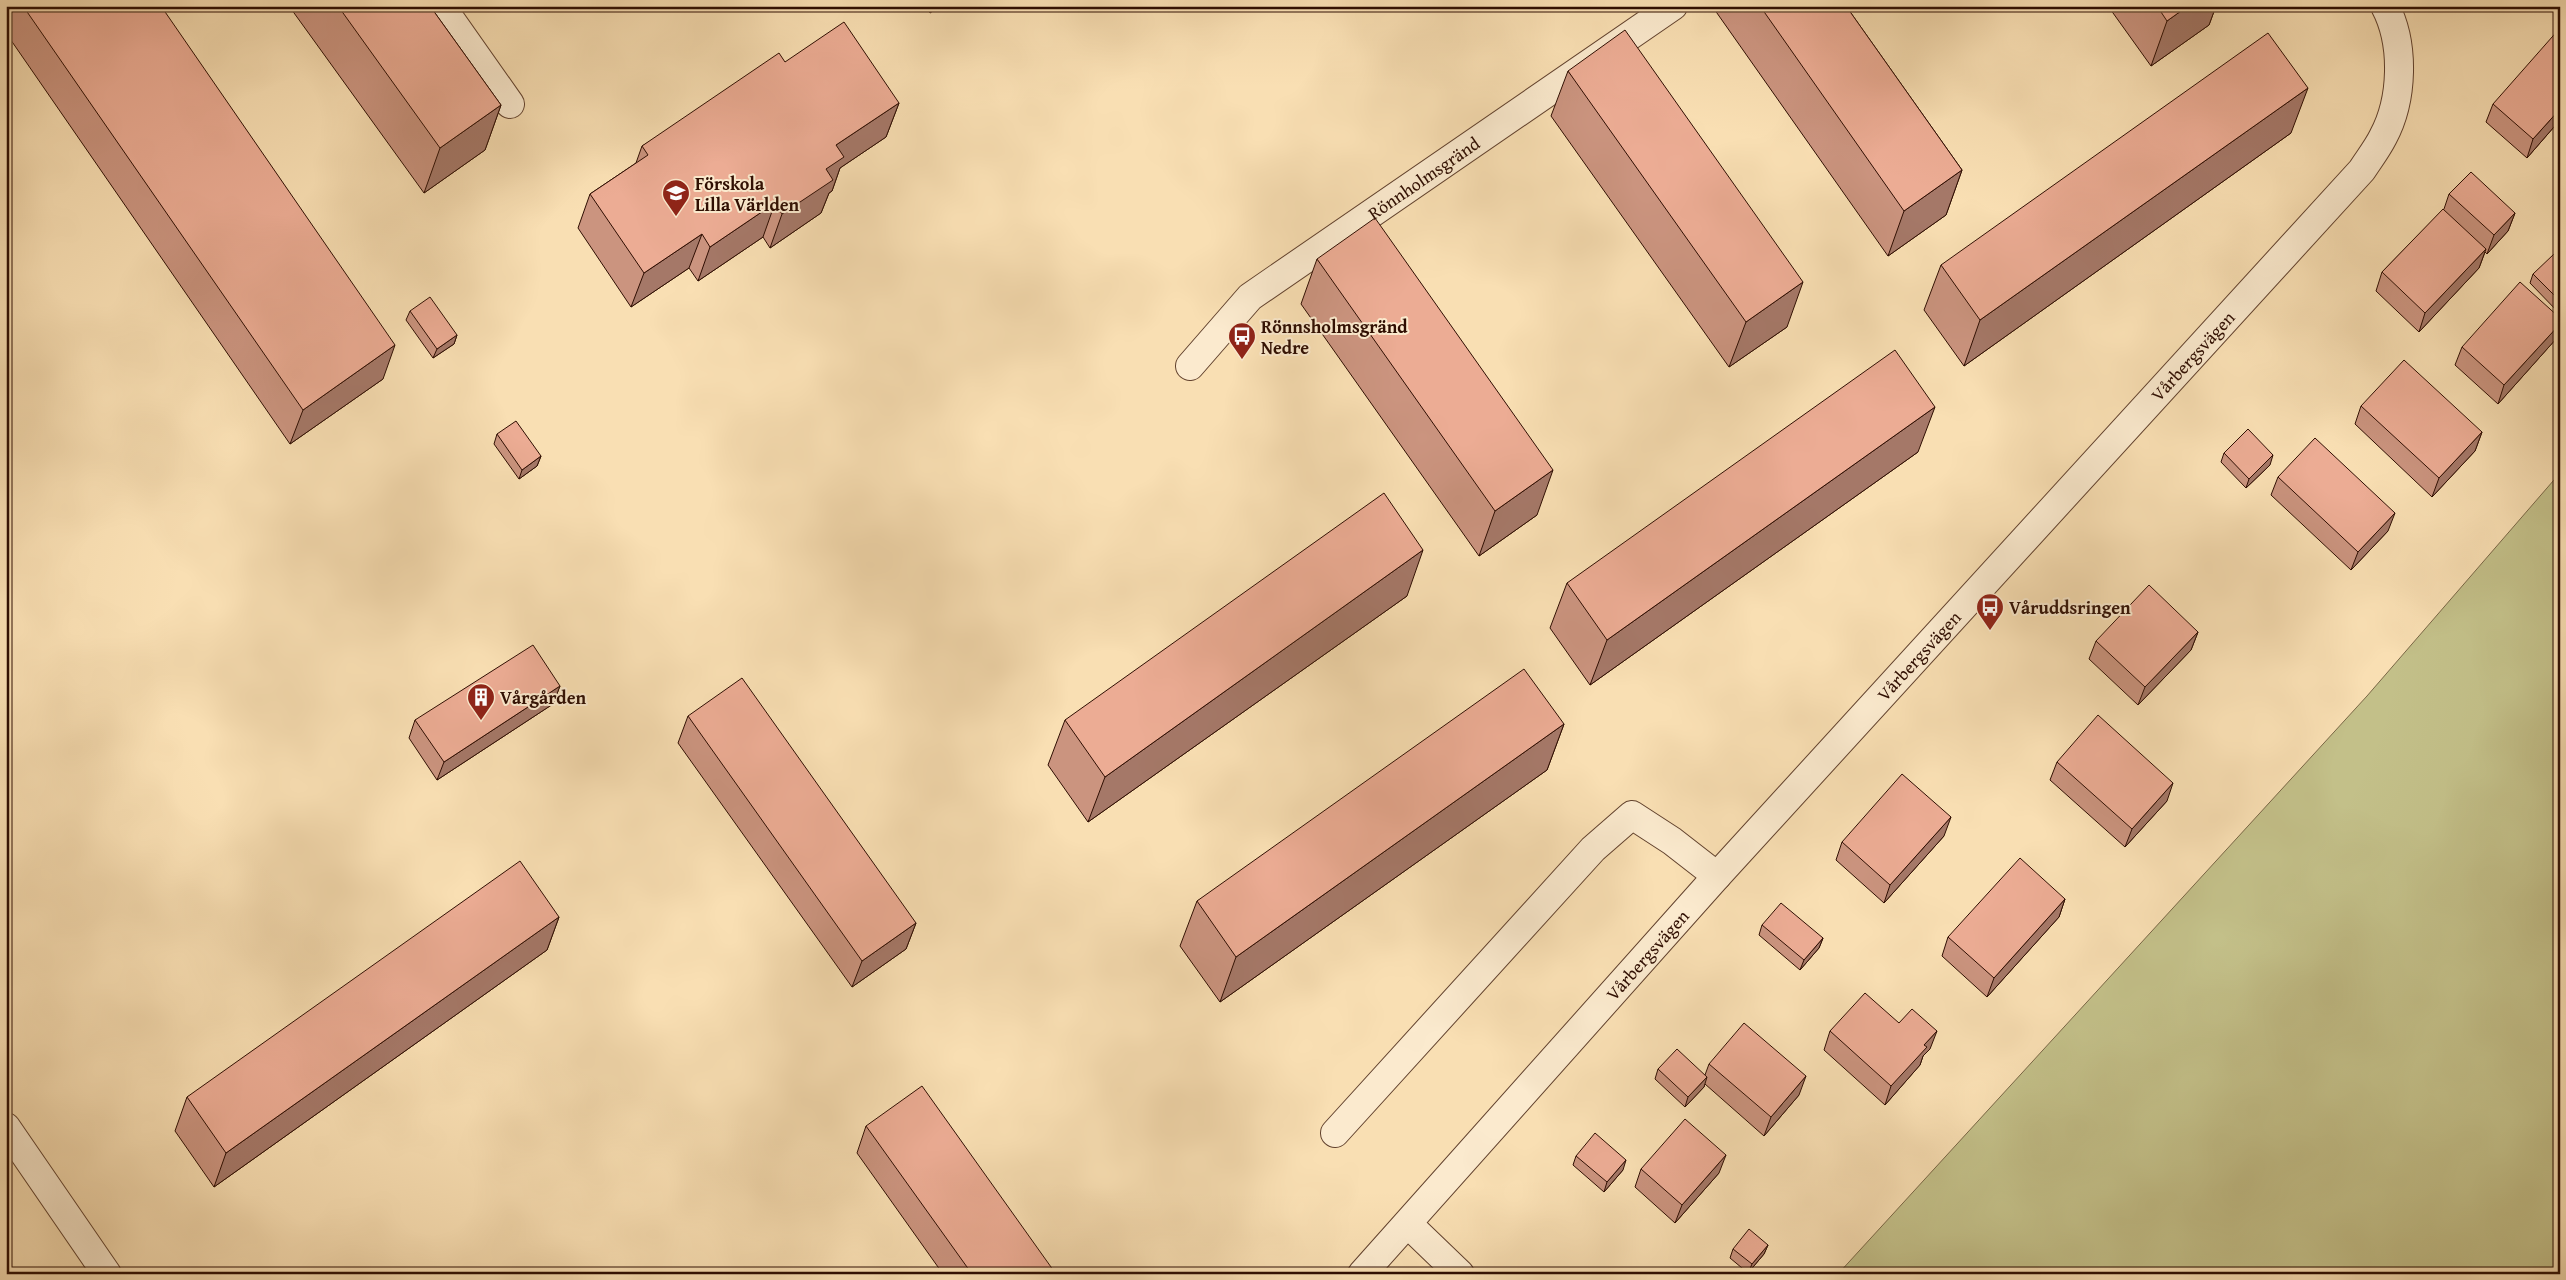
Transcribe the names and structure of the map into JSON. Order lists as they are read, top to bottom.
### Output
{
  "streets": {
    "street": ["Rönnholmsgränd", "Vårbergsvägen"]
  },
  "places": {
    "school or university": ["Förskola Lilla Världen"],
    "bus stop": ["Rönnsholmsgränd Nedre", "Våruddsringen"],
    "building": ["Vårgården"]
  }
}
